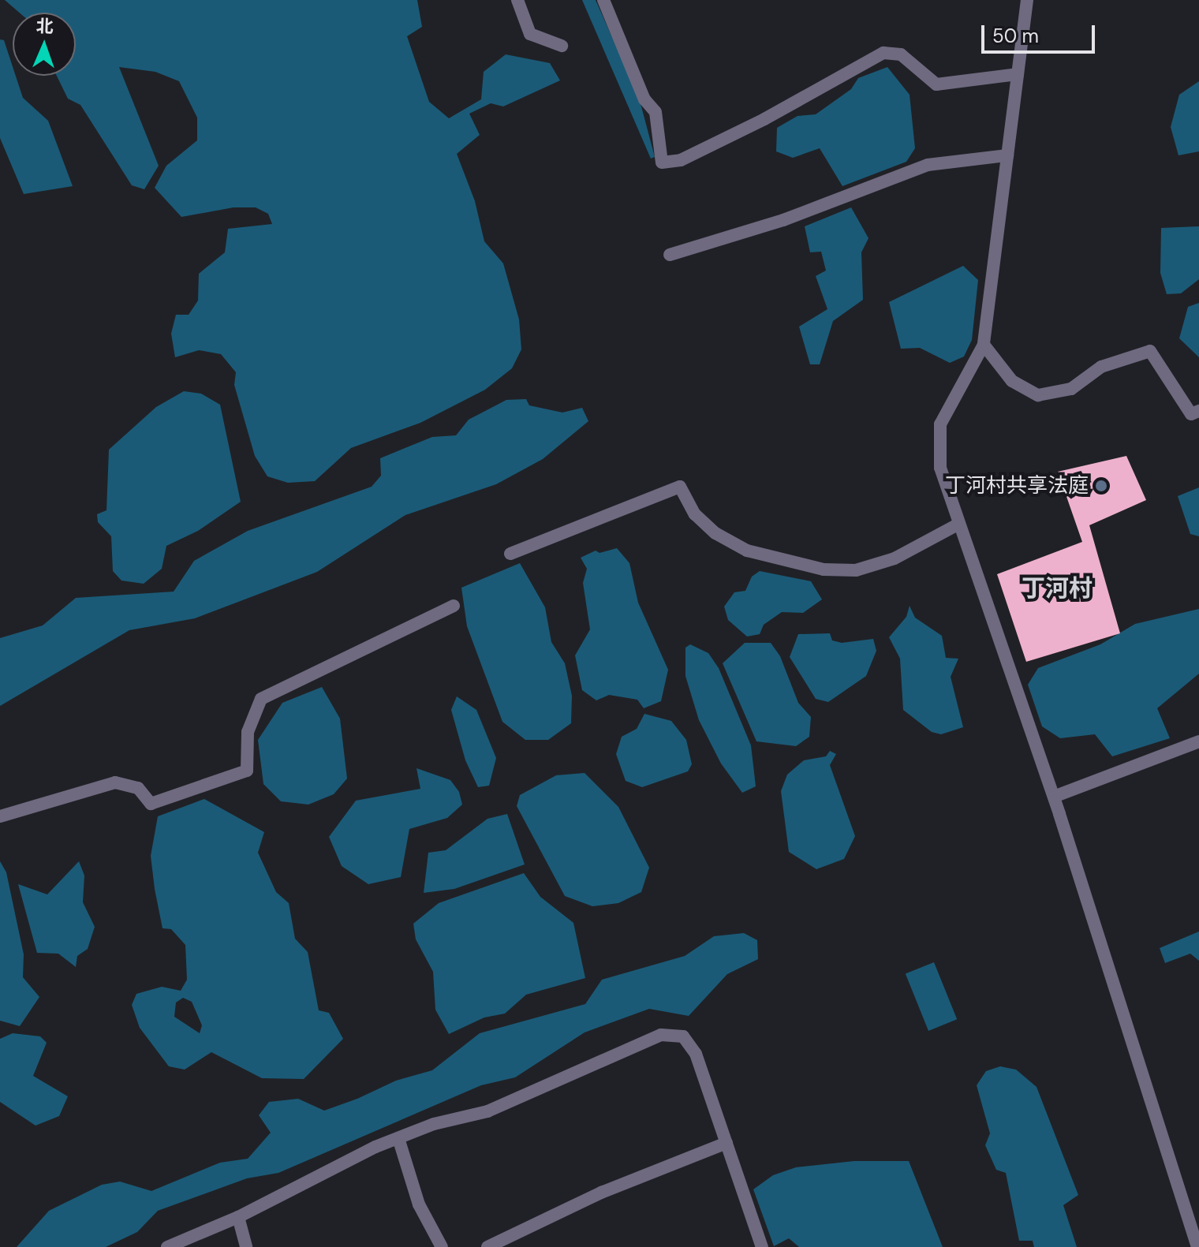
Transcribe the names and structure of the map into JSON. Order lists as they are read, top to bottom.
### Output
{
  "districts": ["丁河村"],
  "places": ["丁河村共享法庭"],
  "scale_bar": "50 m",
  "north": "top"
}
